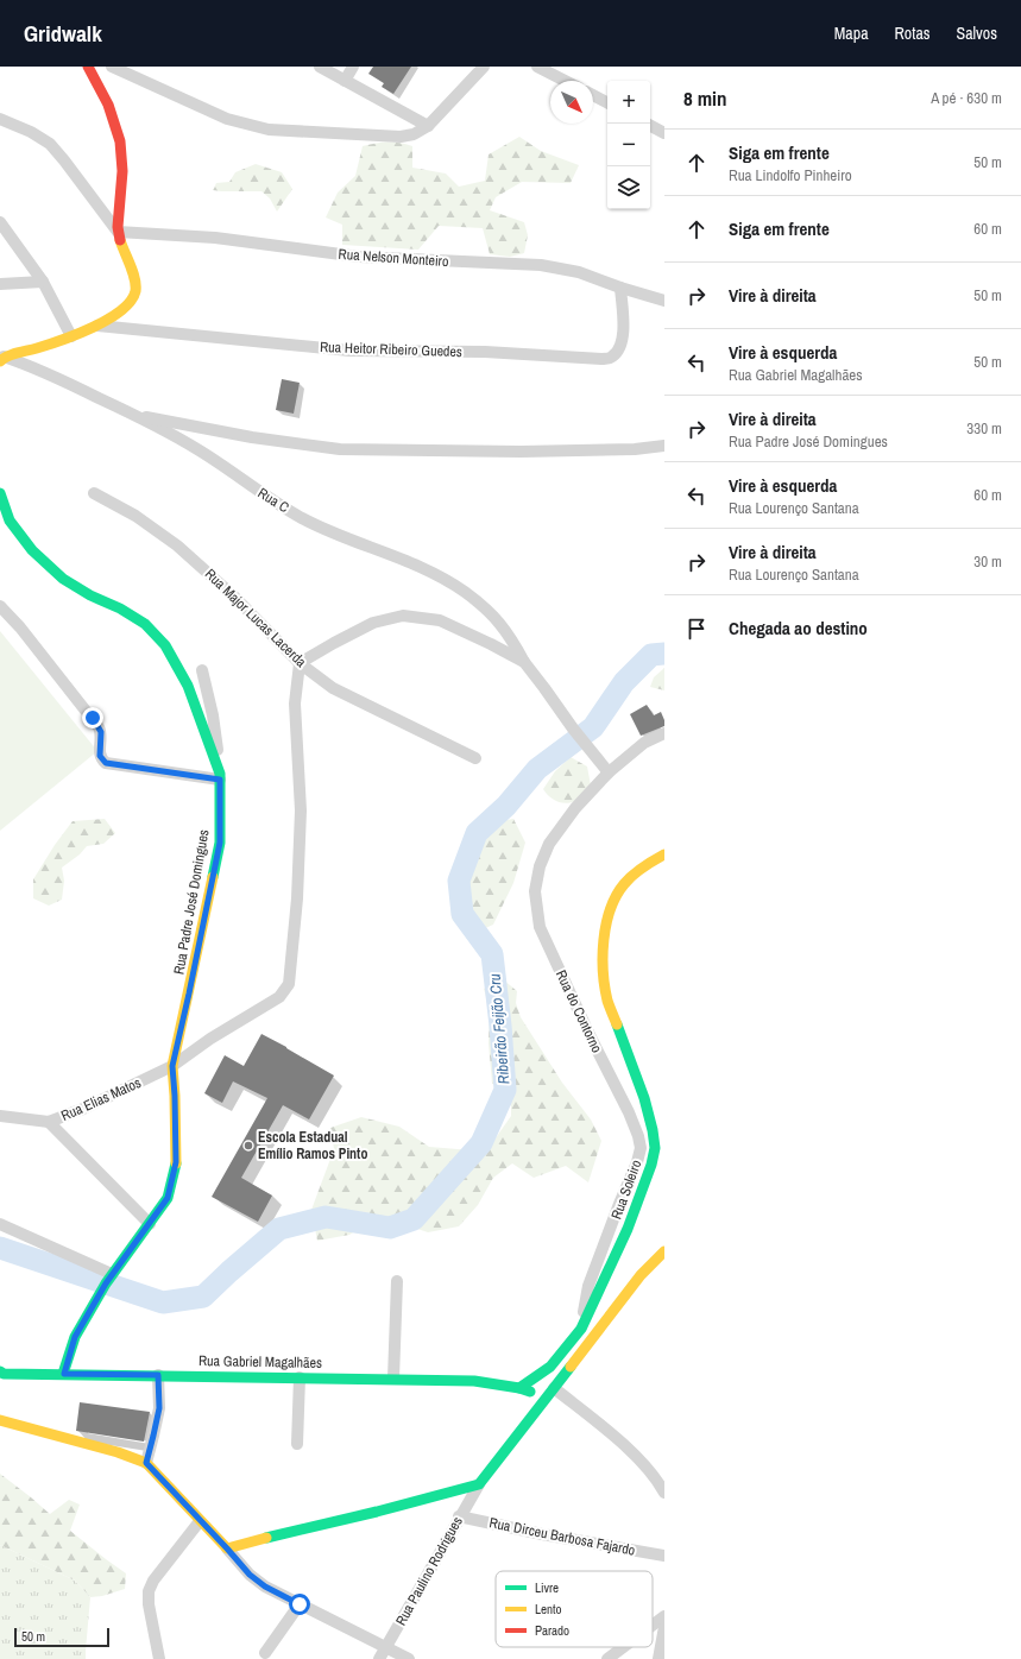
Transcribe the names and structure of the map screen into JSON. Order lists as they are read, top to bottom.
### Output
{
  "streets": {
    "street": [
      "Rua Nelson Monteiro",
      "Rua Heitor Ribeiro Guedes",
      "Rua C",
      "Rua Major Lucas Lacerda",
      "Rua Padre José Domingues",
      "Rua do Contorno",
      "Rua Elias Matos",
      "Rua Soleiro",
      "Rua Gabriel Magalhães",
      "Rua Dirceu Barbosa Fajardo",
      "Rua Paulino Rodrigues"
    ]
  },
  "crossings": [
    ["Rua Nelson Monteiro", "Rua Heitor Ribeiro Guedes"],
    ["Rua C", "Rua do Contorno"],
    ["Rua Major Lucas Lacerda", "Rua Elias Matos"],
    ["Rua Padre José Domingues", "Rua Elias Matos"],
    ["Rua Padre José Domingues", "Rua Gabriel Magalhães"],
    ["Rua do Contorno", "Rua Soleiro"],
    ["Rua Soleiro", "Rua Gabriel Magalhães"],
    ["Rua Dirceu Barbosa Fajardo", "Rua Paulino Rodrigues"]
  ],
  "water": ["Ribeirão Feijão Cru"],
  "places": ["Escola Estadual Emílio Ramos Pinto"],
  "legend": ["Livre", "Lento", "Parado"],
  "scale_bar": "50 m",
  "north": "bottom right",
  "page": {
    "header": "Gridwalk",
    "nav": ["Mapa", "Rotas", "Salvos"],
    "heading": ["8 min", "A pé · 630 m"],
    "map_buttons": ["+", "−"],
    "list": [
      ["Siga em frente", "Rua Lindolfo Pinheiro", "50 m"],
      ["Siga em frente", "60 m"],
      ["Vire à direita", "50 m"],
      ["Vire à esquerda", "Rua Gabriel Magalhães", "50 m"],
      ["Vire à direita", "Rua Padre José Domingues", "330 m"],
      ["Vire à esquerda", "Rua Lourenço Santana", "60 m"],
      ["Vire à direita", "Rua Lourenço Santana", "30 m"],
      "Chegada ao destino"
    ],
    "scale": "50 m"
  }
}
